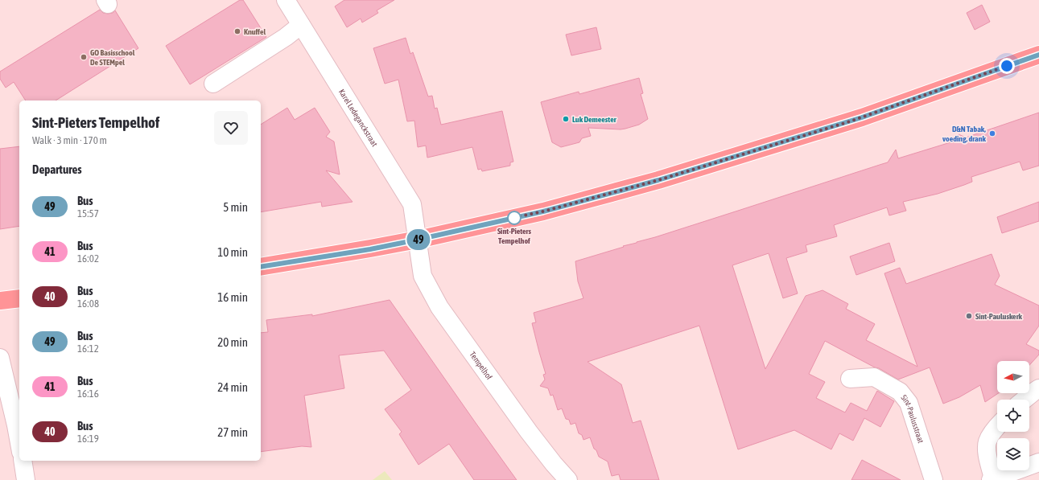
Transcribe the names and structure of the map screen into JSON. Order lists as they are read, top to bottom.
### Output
{
  "streets": {
    "street": ["Karel Ledeganckstraat", "Tempelhof", "Sint-Paulusstraat"]
  },
  "crossings": [
    ["Karel Ledeganckstraat", "Tempelhof"]
  ],
  "places": [
    "Knuffel",
    "GO Basisschool De STEMpel",
    "Luk Demeester",
    "D&N Tabak, voeding, drank",
    "Sint-Pieters Tempelhof",
    "Sint-Pauluskerk"
  ],
  "lines": ["bus line 49"],
  "north": "left",
  "page": {
    "on_map": "49",
    "heading": [
      ["Sint-Pieters Tempelhof", "Walk · 3 min · 170 m"],
      "Departures"
    ],
    "list": [
      {
        "mark": "49",
        "name": "Bus",
        "note": "15:57",
        "value": "5 min"
      },
      {
        "mark": "41",
        "name": "Bus",
        "note": "16:02",
        "value": "10 min"
      },
      {
        "mark": "40",
        "name": "Bus",
        "note": "16:08",
        "value": "16 min"
      },
      {
        "mark": "49",
        "name": "Bus",
        "note": "16:12",
        "value": "20 min"
      },
      {
        "mark": "41",
        "name": "Bus",
        "note": "16:16",
        "value": "24 min"
      },
      {
        "mark": "40",
        "name": "Bus",
        "note": "16:19",
        "value": "27 min"
      }
    ]
  }
}
